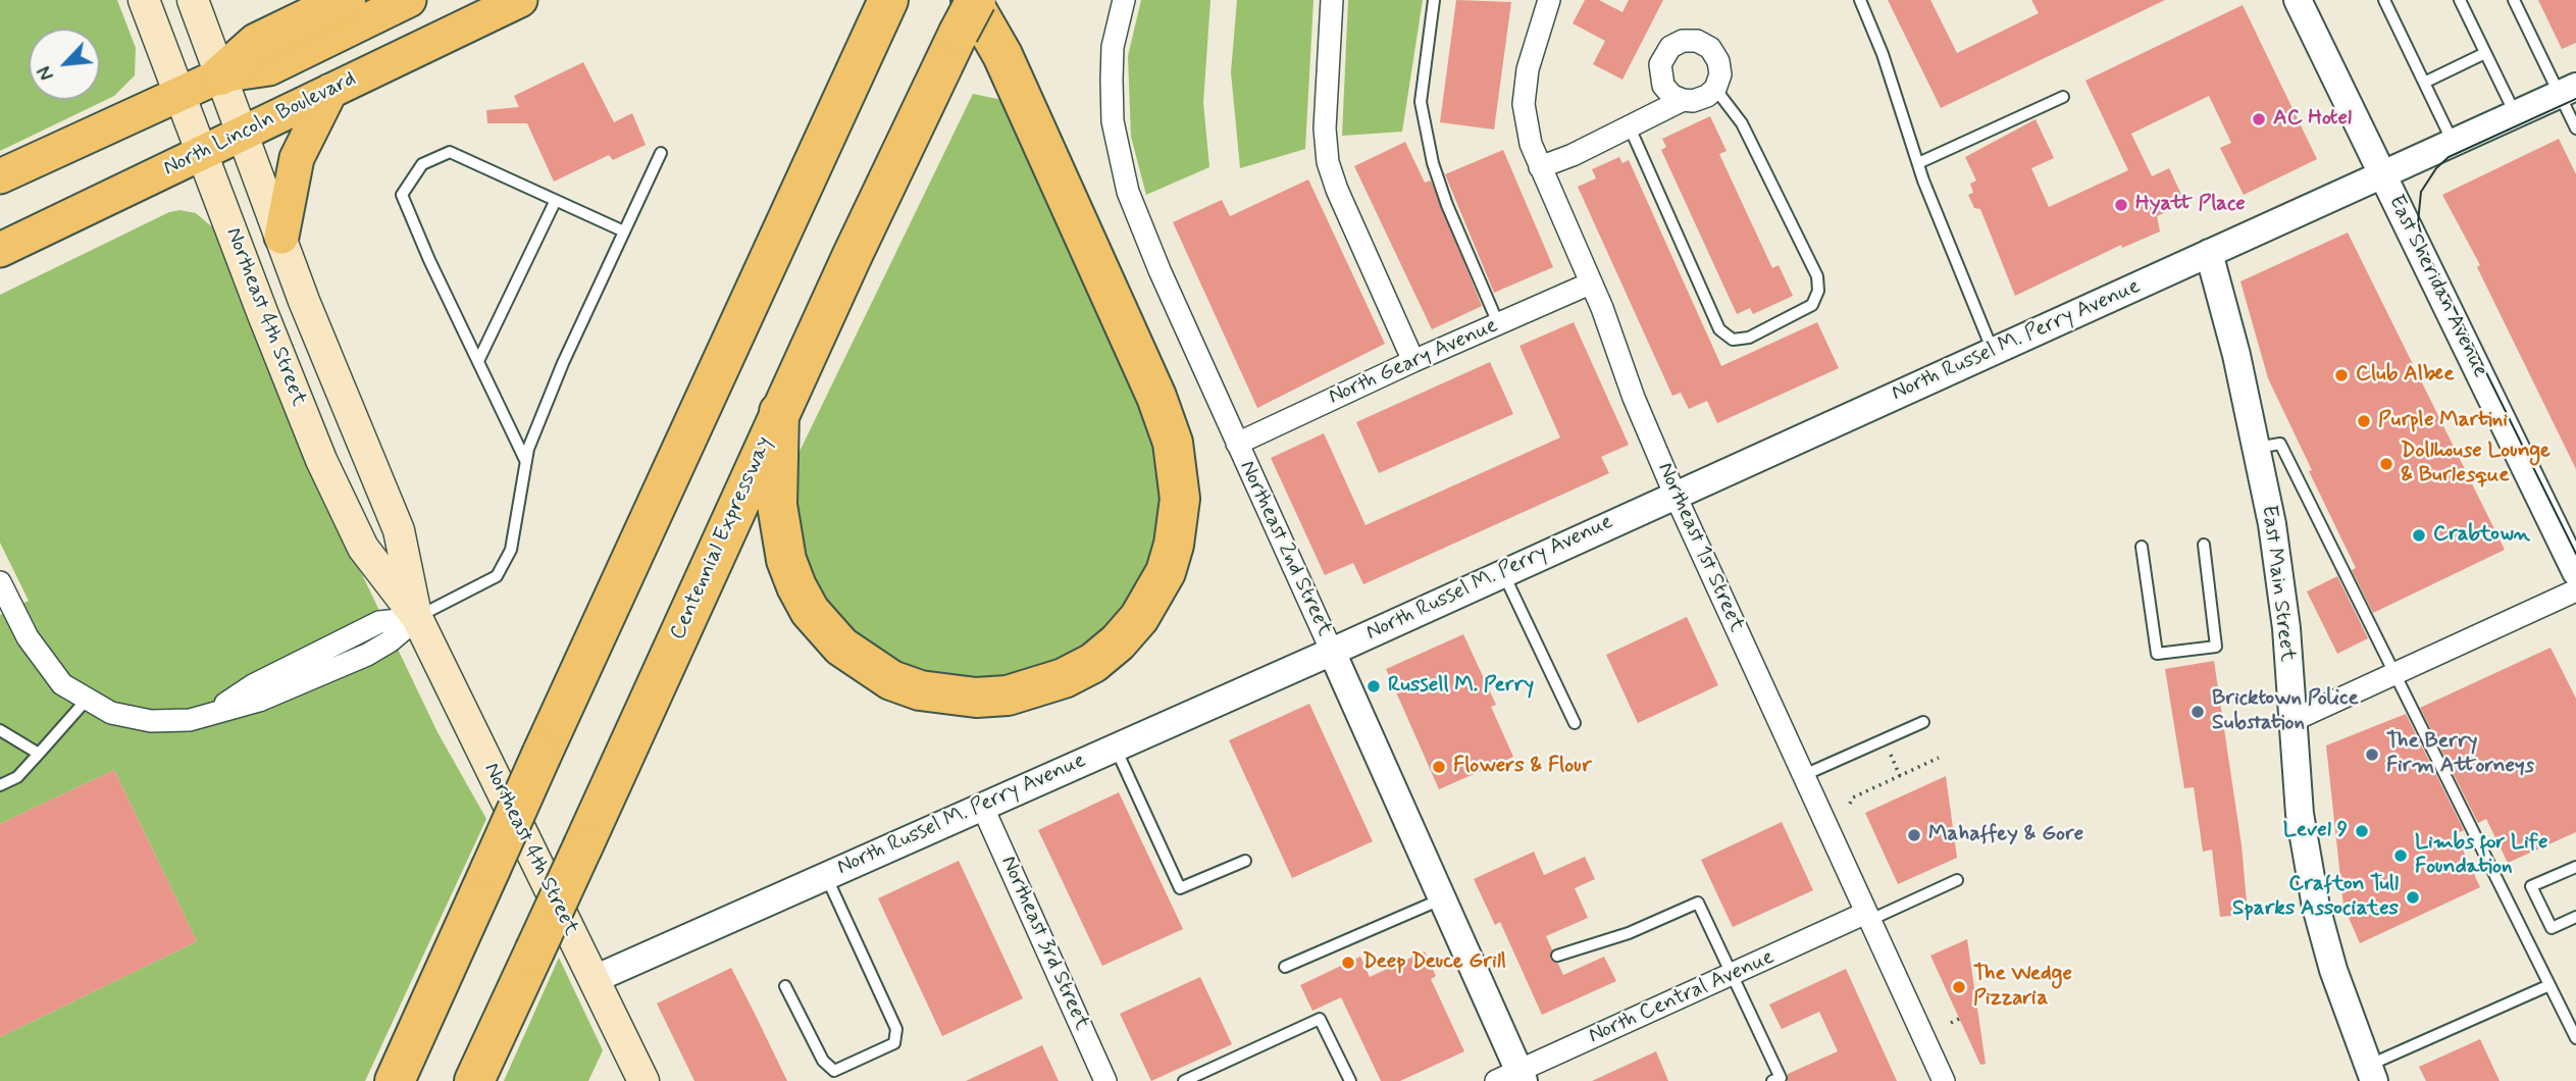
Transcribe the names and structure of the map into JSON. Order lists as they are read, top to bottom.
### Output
{
  "streets": {
    "highway": ["Centennial Expressway"],
    "main road": ["North Lincoln Boulevard", "Northeast 4th Street"],
    "street": [
      "East Sheridan Avenue",
      "North Russel M. Perry Avenue",
      "North Geary Avenue",
      "Northeast 1st Street",
      "Northeast 2nd Street",
      "East Main Street",
      "Northeast 3rd Street",
      "North Central Avenue"
    ]
  },
  "crossings": [
    ["North Lincoln Boulevard", "Northeast 4th Street"],
    ["East Sheridan Avenue", "North Russel M. Perry Avenue"],
    ["Northeast 4th Street", "North Russel M. Perry Avenue"],
    ["North Russel M. Perry Avenue", "Northeast 1st Street"],
    ["North Russel M. Perry Avenue", "Northeast 2nd Street"],
    ["North Russel M. Perry Avenue", "East Main Street"],
    ["North Russel M. Perry Avenue", "Northeast 3rd Street"],
    ["North Geary Avenue", "Northeast 1st Street"],
    ["North Geary Avenue", "Northeast 2nd Street"],
    ["Northeast 1st Street", "North Central Avenue"],
    ["Northeast 2nd Street", "North Central Avenue"]
  ],
  "places": [
    "AC Hotel",
    "Hyatt Place",
    "Club Albee",
    "Purple Martini",
    "Dollhouse Lounge & Burlesque",
    "Crabtown",
    "Russell M. Perry",
    "Bricktown Police Substation",
    "The Berry Firm Attorneys",
    "Flowers & Flour",
    "Level 9",
    "Mahaffey & Gore",
    "Limbs for Life Foundation",
    "Crafton Tull Sparks Associates",
    "Deep Deuce Grill",
    "The Wedge Pizzaria"
  ],
  "north": "bottom left"
}
